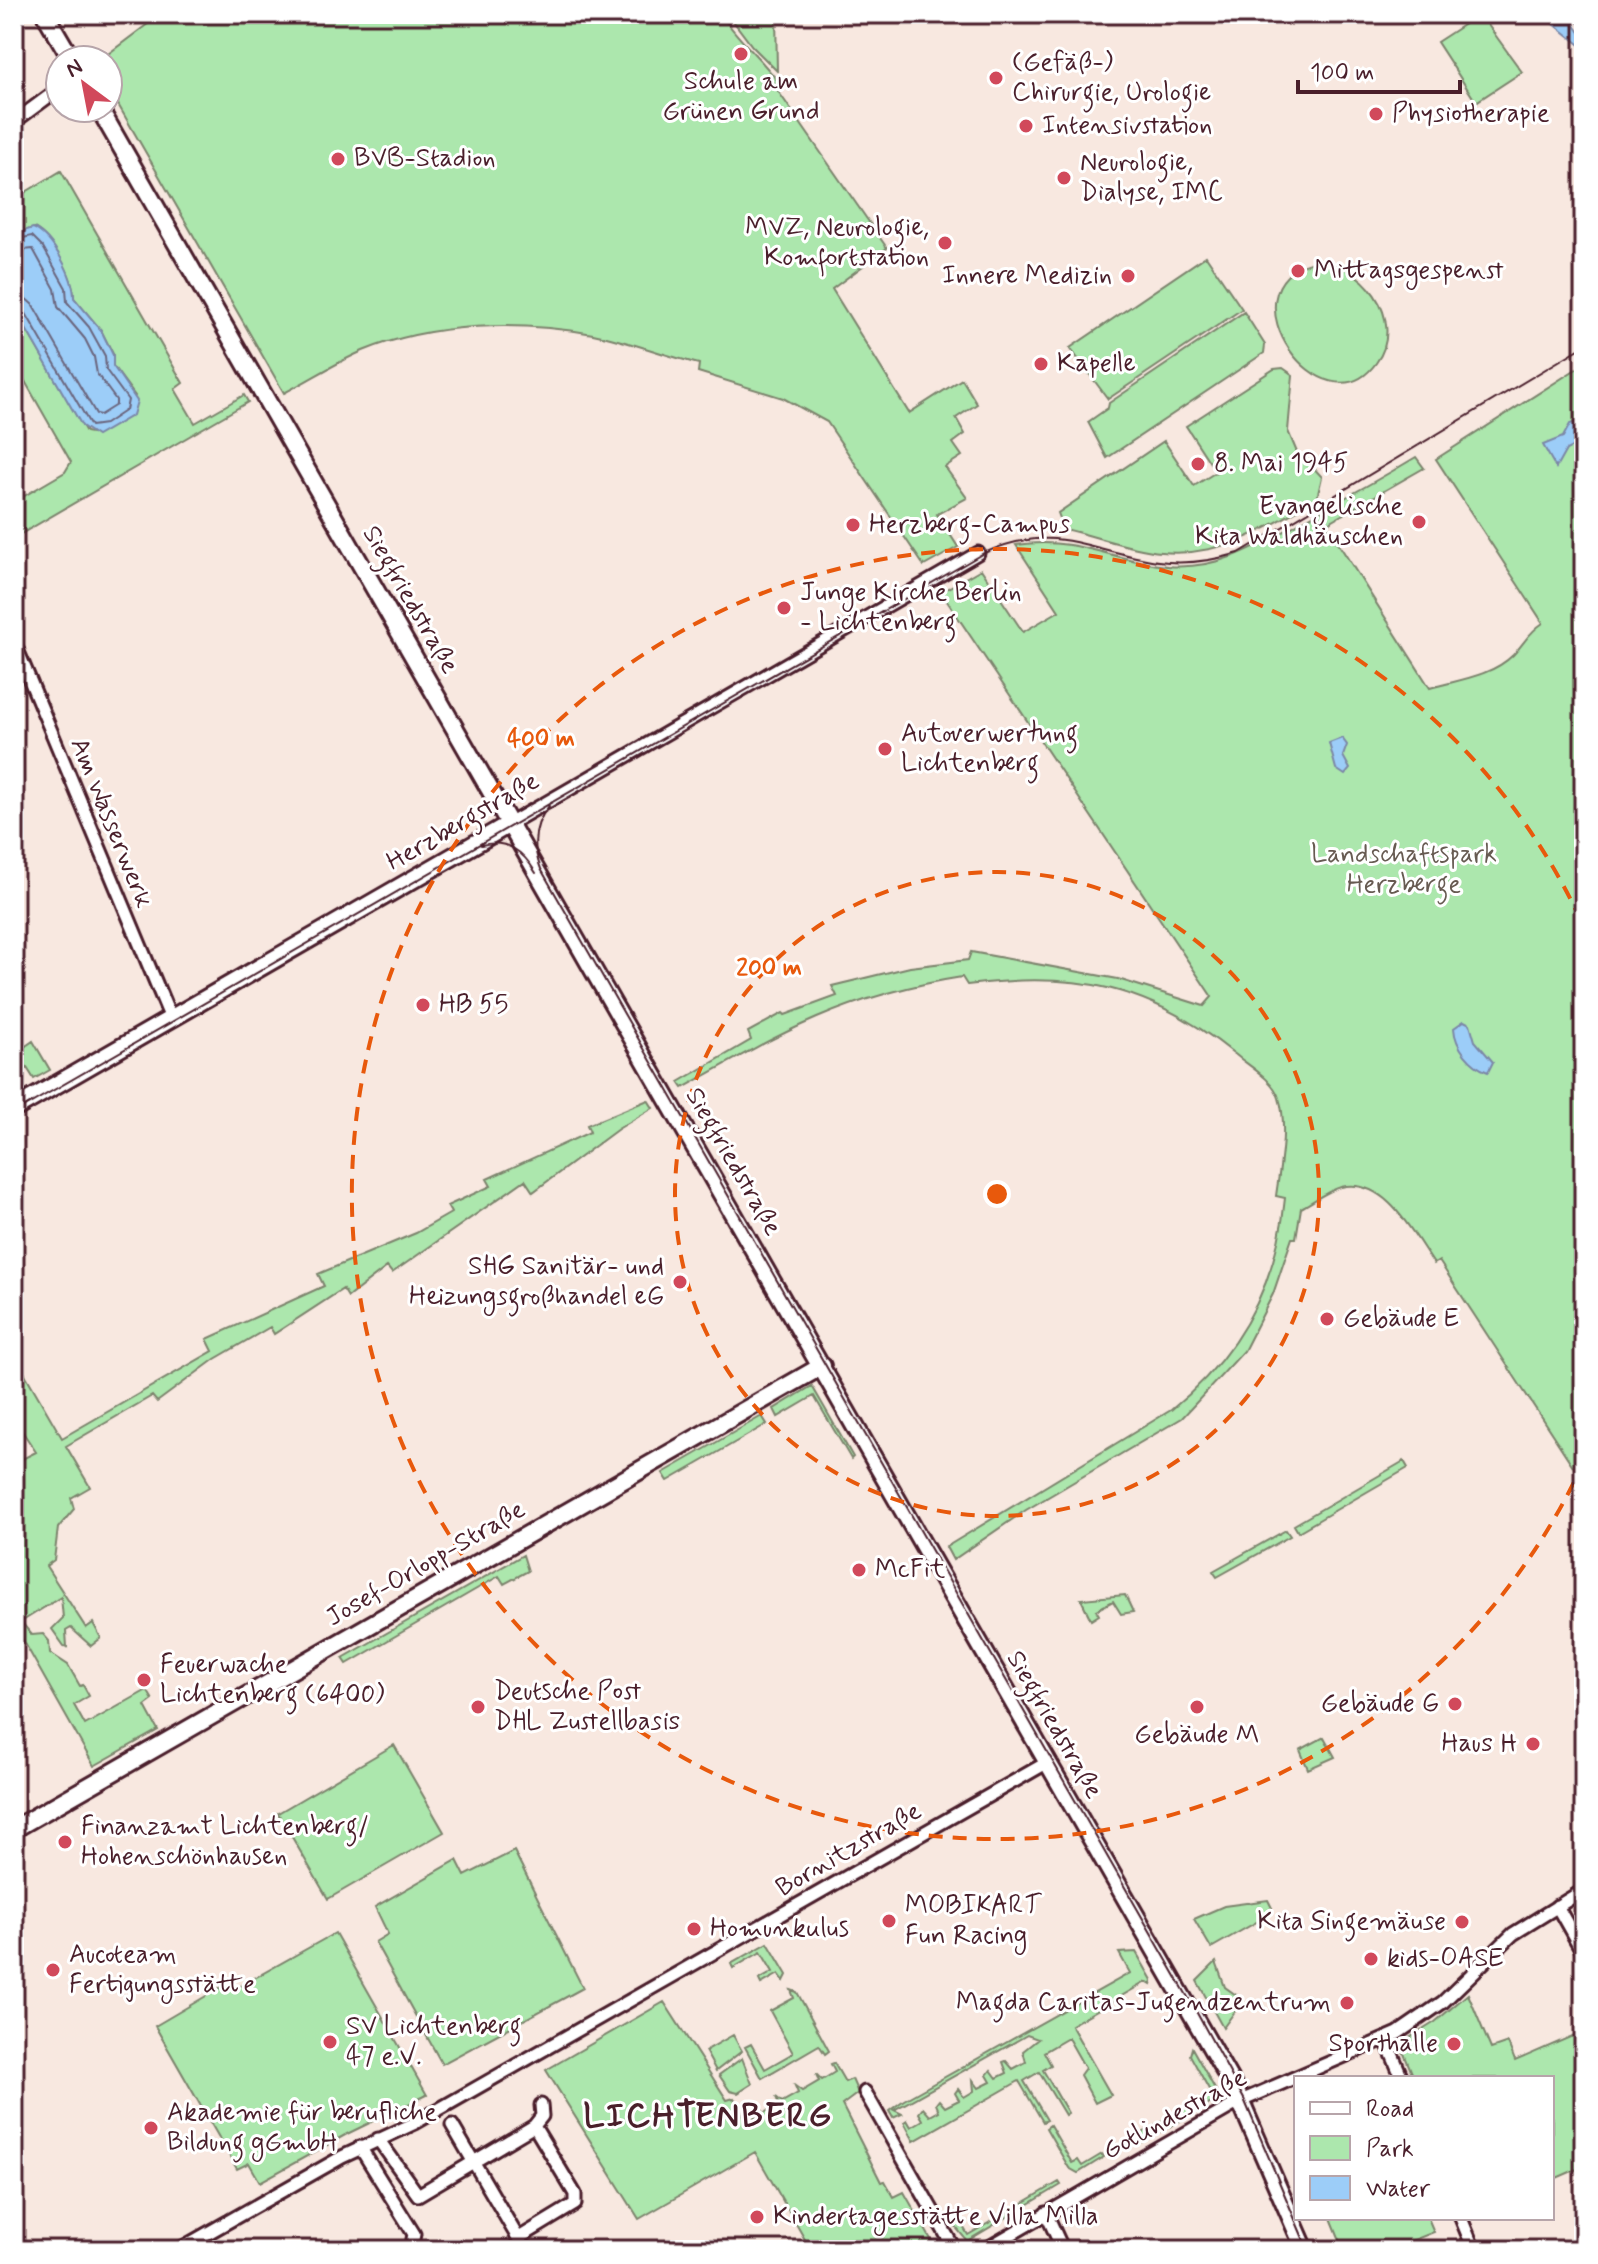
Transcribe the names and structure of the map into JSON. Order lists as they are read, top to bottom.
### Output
{
  "streets": {
    "street": [
      "Siegfriedstraße",
      "Herzbergstraße",
      "Am Wasserwerk",
      "Josef-Orlopp-Straße",
      "Bornitzstraße",
      "Gotlindestraße"
    ]
  },
  "crossings": [
    ["Siegfriedstraße", "Herzbergstraße"],
    ["Siegfriedstraße", "Josef-Orlopp-Straße"],
    ["Siegfriedstraße", "Bornitzstraße"],
    ["Siegfriedstraße", "Gotlindestraße"],
    ["Herzbergstraße", "Am Wasserwerk"]
  ],
  "districts": ["LICHTENBERG"],
  "parks": ["Landschaftspark Herzberge"],
  "places": [
    "Schule am Grünen Grund",
    "(Gefäß-) Chirurgie, Urologie",
    "Physiotherapie",
    "Intensivstation",
    "BVB-Stadion",
    "Neurologie, Dialyse, IMC",
    "MVZ, Neurologie, Komfortstation",
    "Mittagsgespenst",
    "Innere Medizin",
    "Kapelle",
    "8. Mai 1945",
    "Evangelische Kita Waldhäuschen",
    "Herzberg-Campus",
    "Junge Kirche Berlin - Lichtenberg",
    "Autoverwertung Lichtenberg",
    "HB 55",
    "SHG Sanitär- und Heizungsgroßhandel eG",
    "Gebäude E",
    "McFit",
    "Feuerwache Lichtenberg (6400)",
    "Gebäude G",
    "Deutsche Post DHL Zustellbasis",
    "Gebäude M",
    "Haus H",
    "Finanzamt Lichtenberg/ Hohenschönhausen",
    "MOBIKART Fun Racing",
    "Kita Singemäuse",
    "Homunkulus",
    "kids-OASE",
    "Aucoteam Fertigungsstätte",
    "Magda Caritas-Jugendzentrum",
    "SV Lichtenberg 47 e.V.",
    "Sporthalle",
    "Akademie für berufliche Bildung gGmbH",
    "Kindertagesstätte Villa Milla"
  ],
  "legend": ["Road", "Park", "Water"],
  "scale_bar": "100 m",
  "north": "top left",
  "rings": ["400 m", "200 m"]
}
